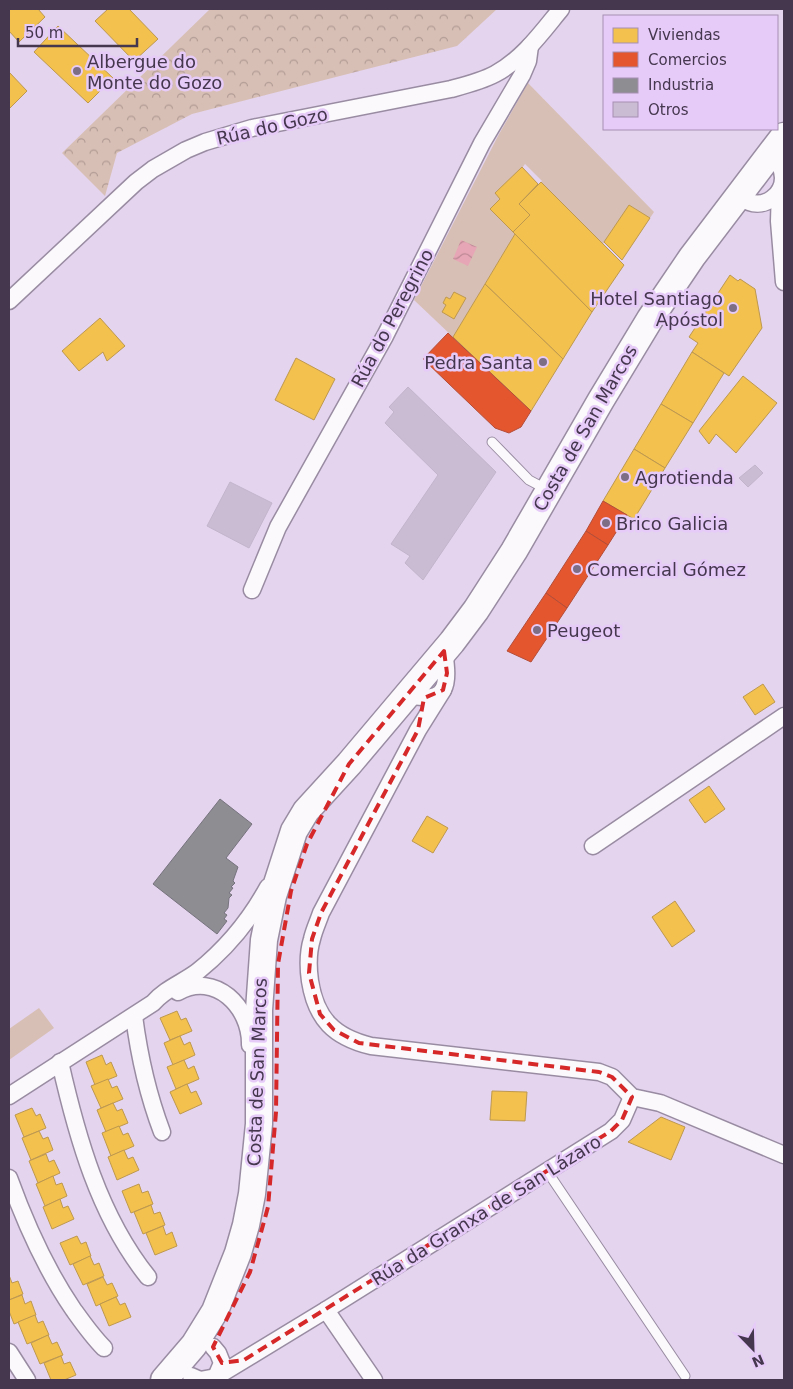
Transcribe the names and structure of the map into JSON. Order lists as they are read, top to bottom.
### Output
{
  "streets": {
    "main road": ["Costa de San Marcos"],
    "street": ["Rúa do Gozo", "Rúa do Peregrino", "Rúa da Granxa de San Lázaro"]
  },
  "crossings": [
    ["Rúa do Gozo", "Rúa do Peregrino"],
    ["Costa de San Marcos", "Rúa da Granxa de San Lázaro"]
  ],
  "places": [
    "Albergue do Monte do Gozo",
    "Hotel Santiago Apóstol",
    "Pedra Santa",
    "Agrotienda",
    "Brico Galicia",
    "Comercial Gómez",
    "Peugeot"
  ],
  "legend": [
    "Viviendas",
    "Comercios",
    "Industria",
    "Otros"
  ],
  "scale_bar": "50 m",
  "north": "bottom right"
}
